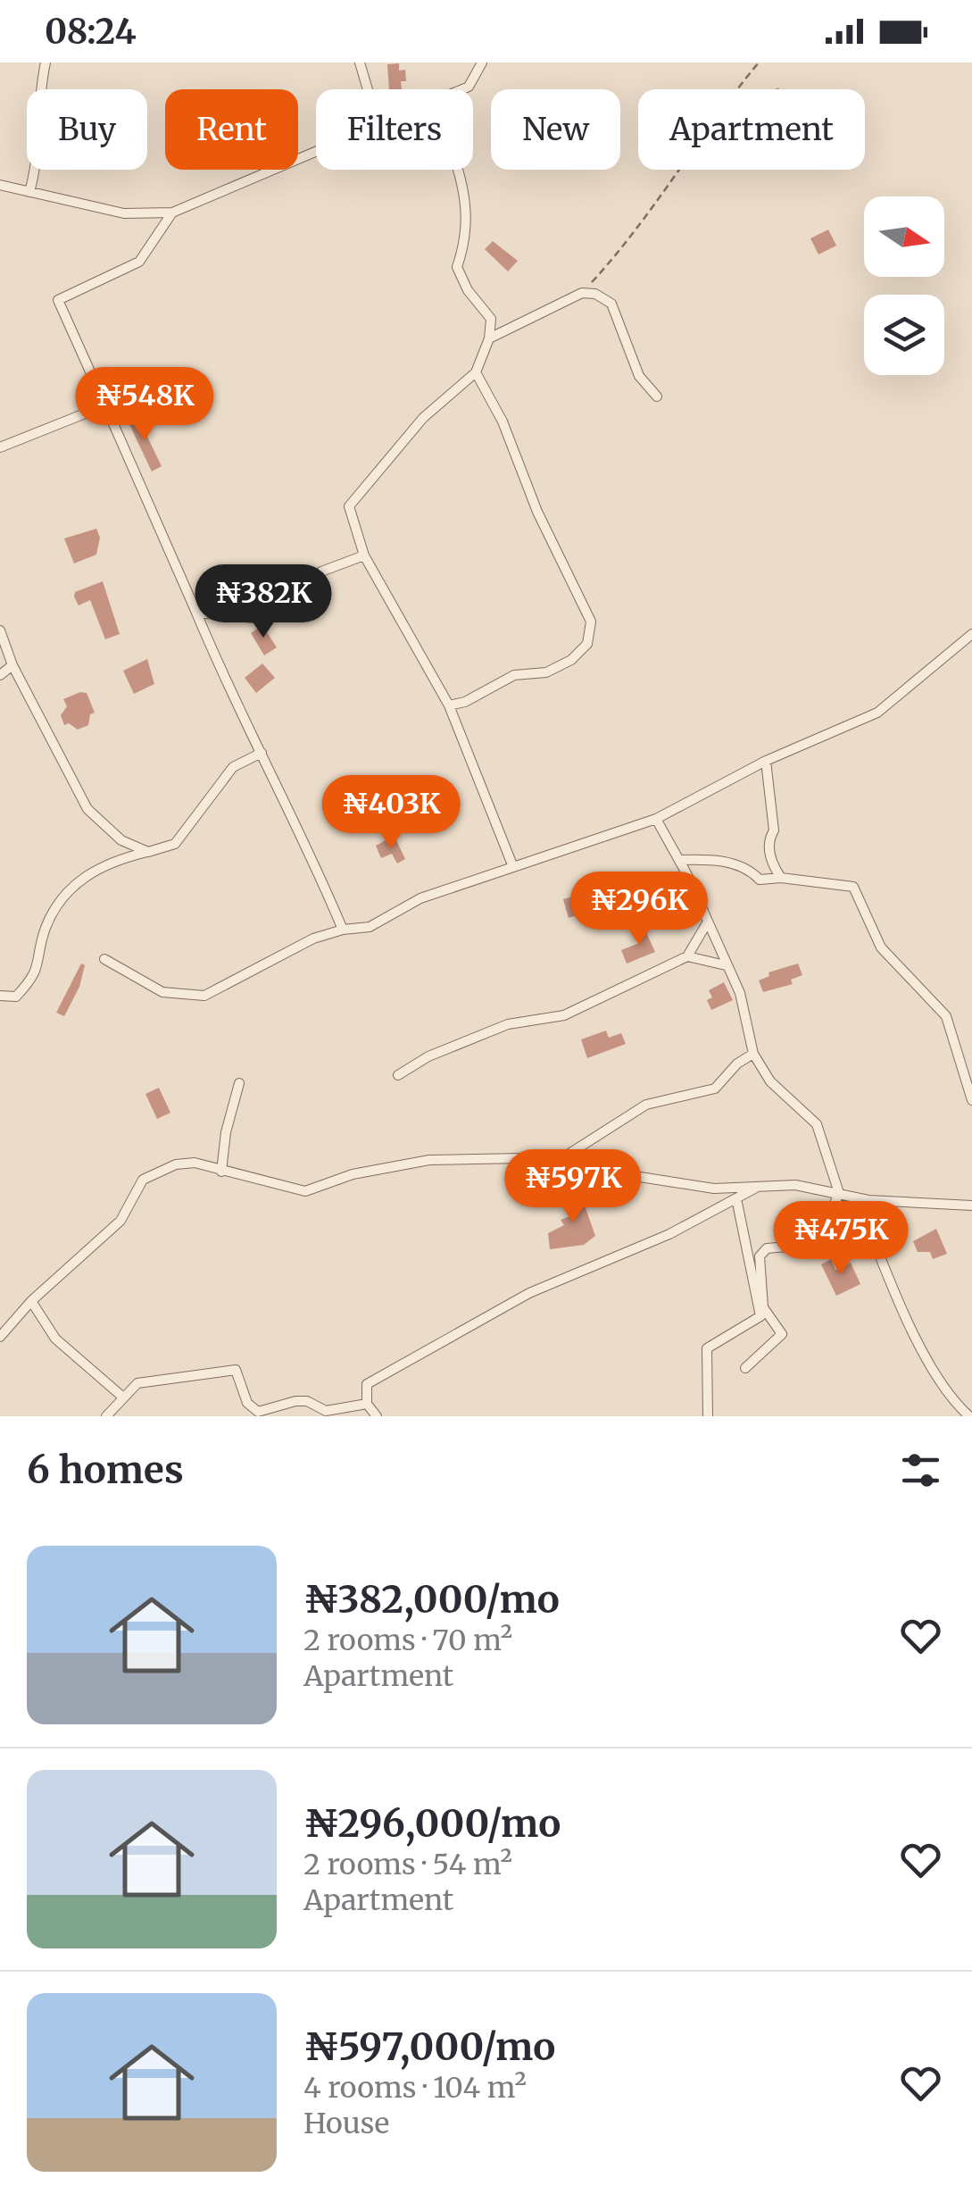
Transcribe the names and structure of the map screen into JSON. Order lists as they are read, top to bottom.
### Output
{
  "north": "right",
  "page": {
    "status": "08:24",
    "chip": [
      "Buy",
      "Rent",
      "Filters",
      "New",
      "Apartment"
    ],
    "price": [
      "₦548K",
      "₦382K",
      "₦403K",
      "₦296K",
      "₦597K",
      "₦475K"
    ],
    "heading": "6 homes",
    "list": [
      {
        "name": "₦382,000/mo",
        "note": "2 rooms · 70 m² · Apartment"
      },
      {
        "name": "₦296,000/mo",
        "note": "2 rooms · 54 m² · Apartment"
      },
      {
        "name": "₦597,000/mo",
        "note": "4 rooms · 104 m² · House"
      }
    ]
  }
}
